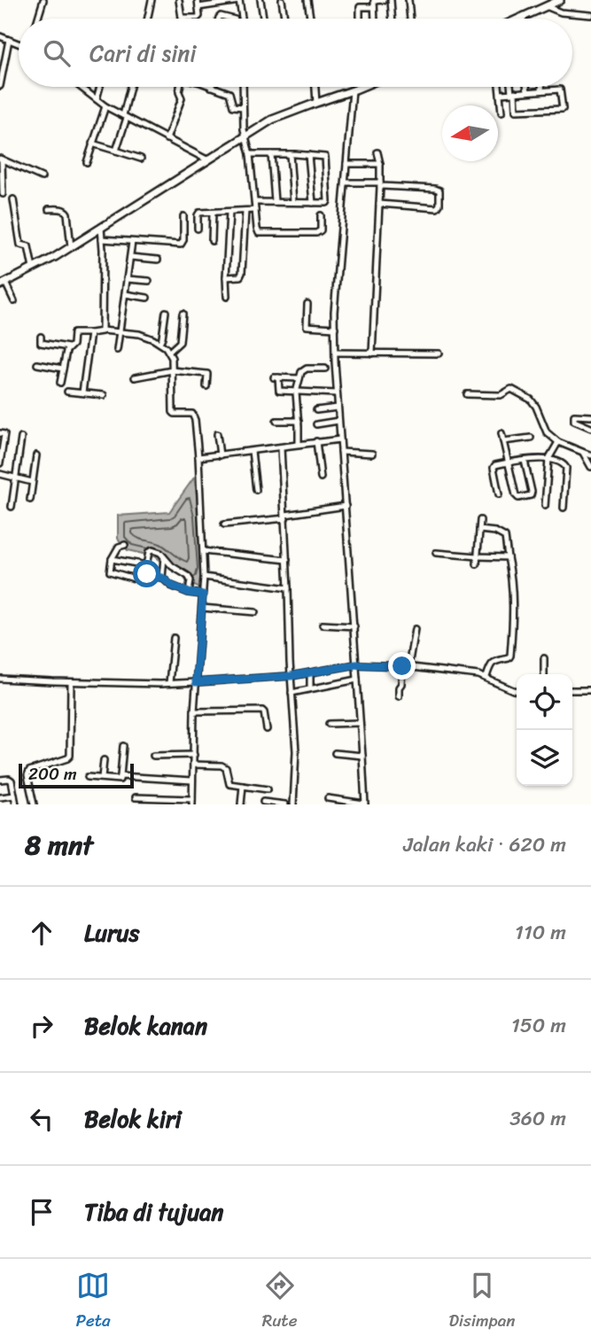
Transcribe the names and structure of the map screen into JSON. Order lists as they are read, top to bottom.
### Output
{
  "scale_bar": "200 m",
  "north": "left",
  "page": {
    "search": "Cari di sini",
    "scale": "200 m",
    "heading": ["8 mnt", "Jalan kaki · 620 m"],
    "list": [
      ["Lurus", "110 m"],
      ["Belok kanan", "150 m"],
      ["Belok kiri", "360 m"],
      "Tiba di tujuan"
    ],
    "nav": ["Peta", "Rute", "Disimpan"]
  }
}
